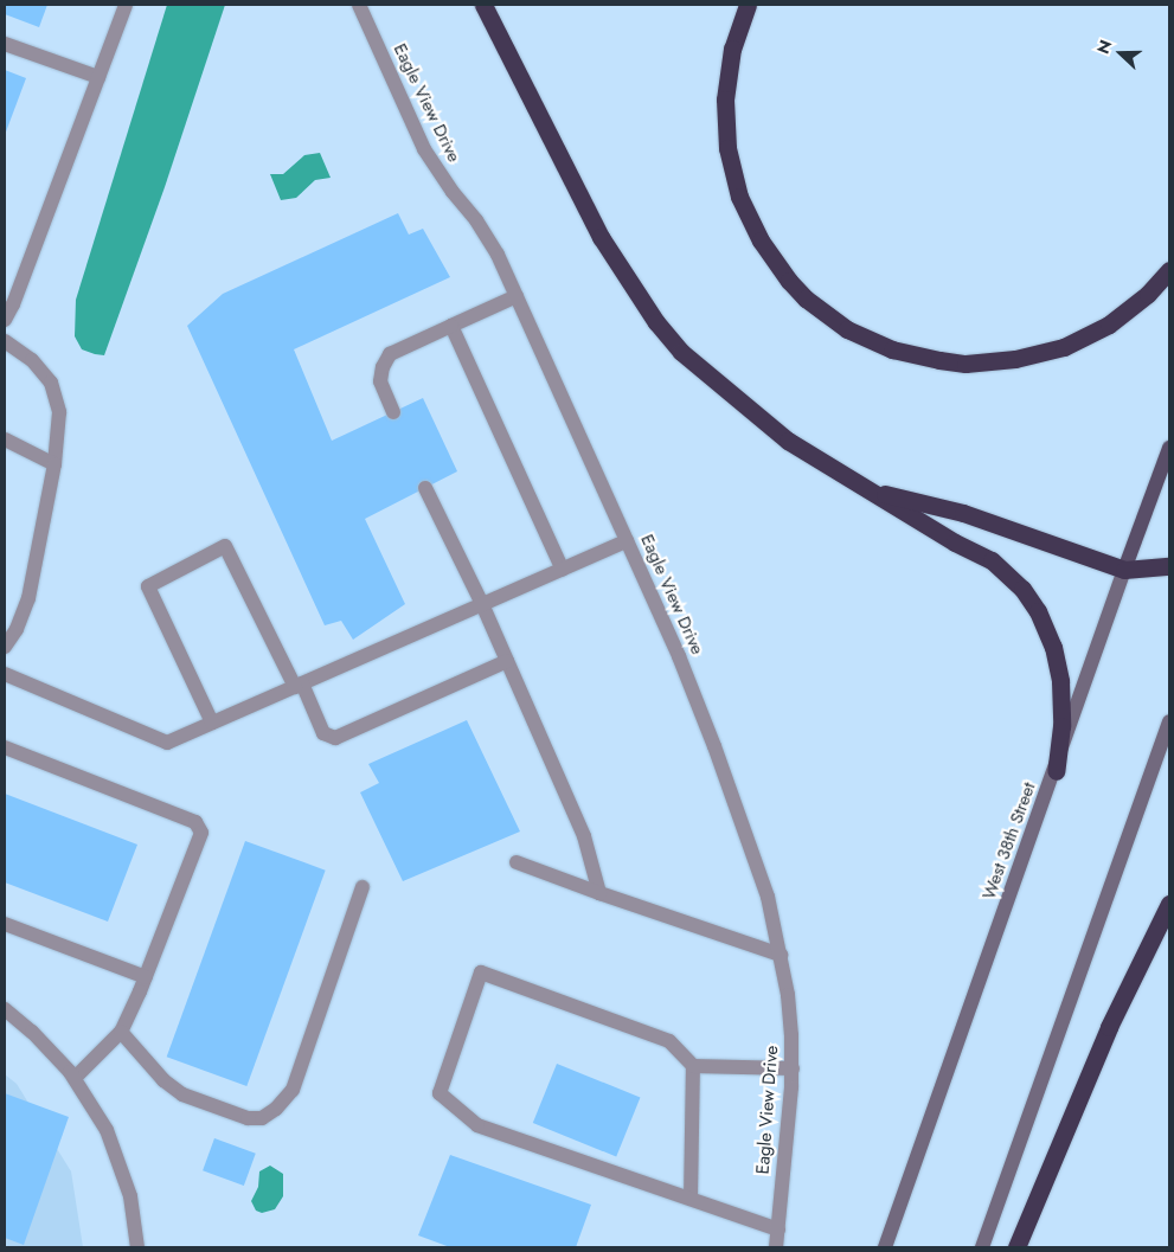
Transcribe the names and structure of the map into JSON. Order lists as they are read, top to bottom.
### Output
{
  "streets": {
    "main road": ["West 38th Street"],
    "street": ["Eagle View Drive"]
  },
  "north": "left"
}
